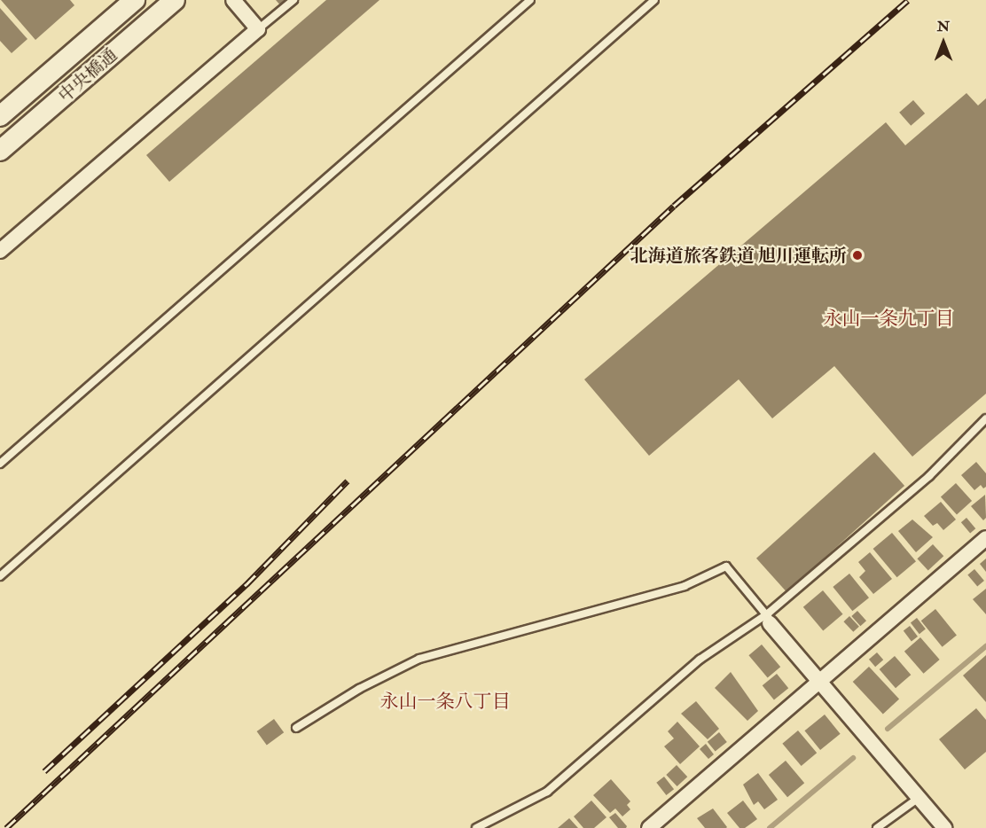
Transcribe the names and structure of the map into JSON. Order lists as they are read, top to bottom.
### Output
{
  "streets": {
    "main road": ["中央橋通"]
  },
  "districts": ["永山一条九丁目", "永山一条八丁目"],
  "places": ["北海道旅客鉄道 旭川運転所"],
  "north": "top"
}
